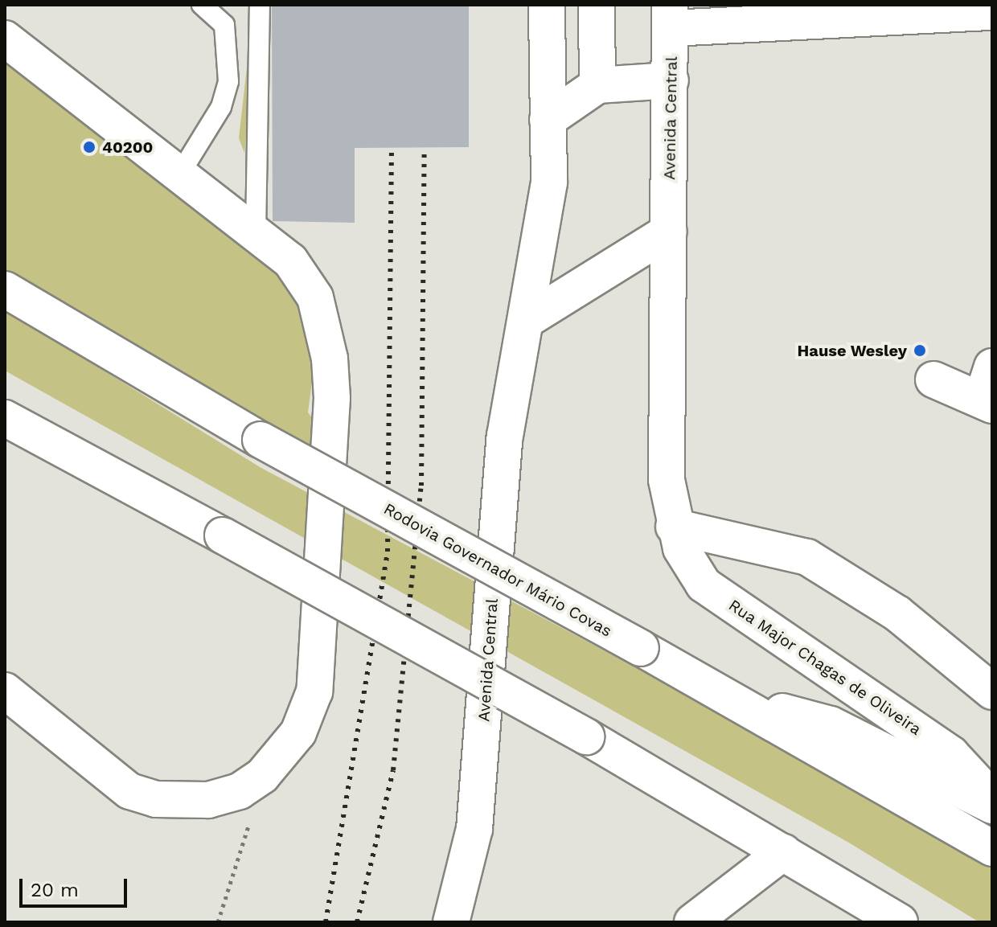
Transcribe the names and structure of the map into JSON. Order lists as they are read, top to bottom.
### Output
{
  "streets": {
    "main road": ["Avenida Central", "Rodovia Governador Mário Covas", "Rua Major Chagas de Oliveira"]
  },
  "crossings": [
    ["Avenida Central", "Rua Major Chagas de Oliveira"]
  ],
  "places": ["40200", "Hause Wesley"],
  "scale_bar": "20 m"
}
